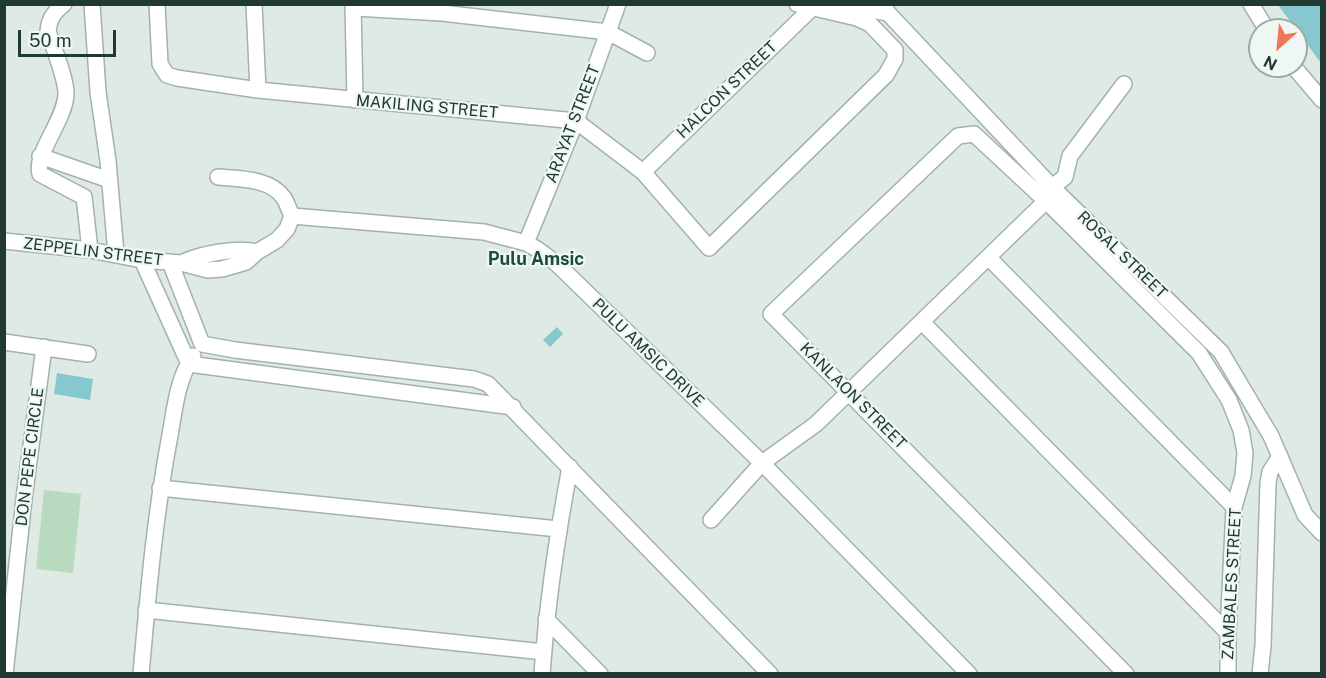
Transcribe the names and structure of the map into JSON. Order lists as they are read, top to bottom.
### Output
{
  "streets": {
    "street": [
      "HALCON STREET",
      "MAKILING STREET",
      "ARAYAT STREET",
      "ZEPPELIN STREET",
      "ROSAL STREET",
      "PULU AMSIC DRIVE",
      "KANLAON STREET",
      "DON PEPE CIRCLE",
      "ZAMBALES STREET"
    ]
  },
  "crossings": [
    ["MAKILING STREET", "ARAYAT STREET"],
    ["ARAYAT STREET", "PULU AMSIC DRIVE"],
    ["ZEPPELIN STREET", "PULU AMSIC DRIVE"],
    ["ROSAL STREET", "ZAMBALES STREET"],
    ["KANLAON STREET", "ZAMBALES STREET"]
  ],
  "districts": ["Pulu Amsic"],
  "scale_bar": "50 m",
  "north": "bottom left"
}
